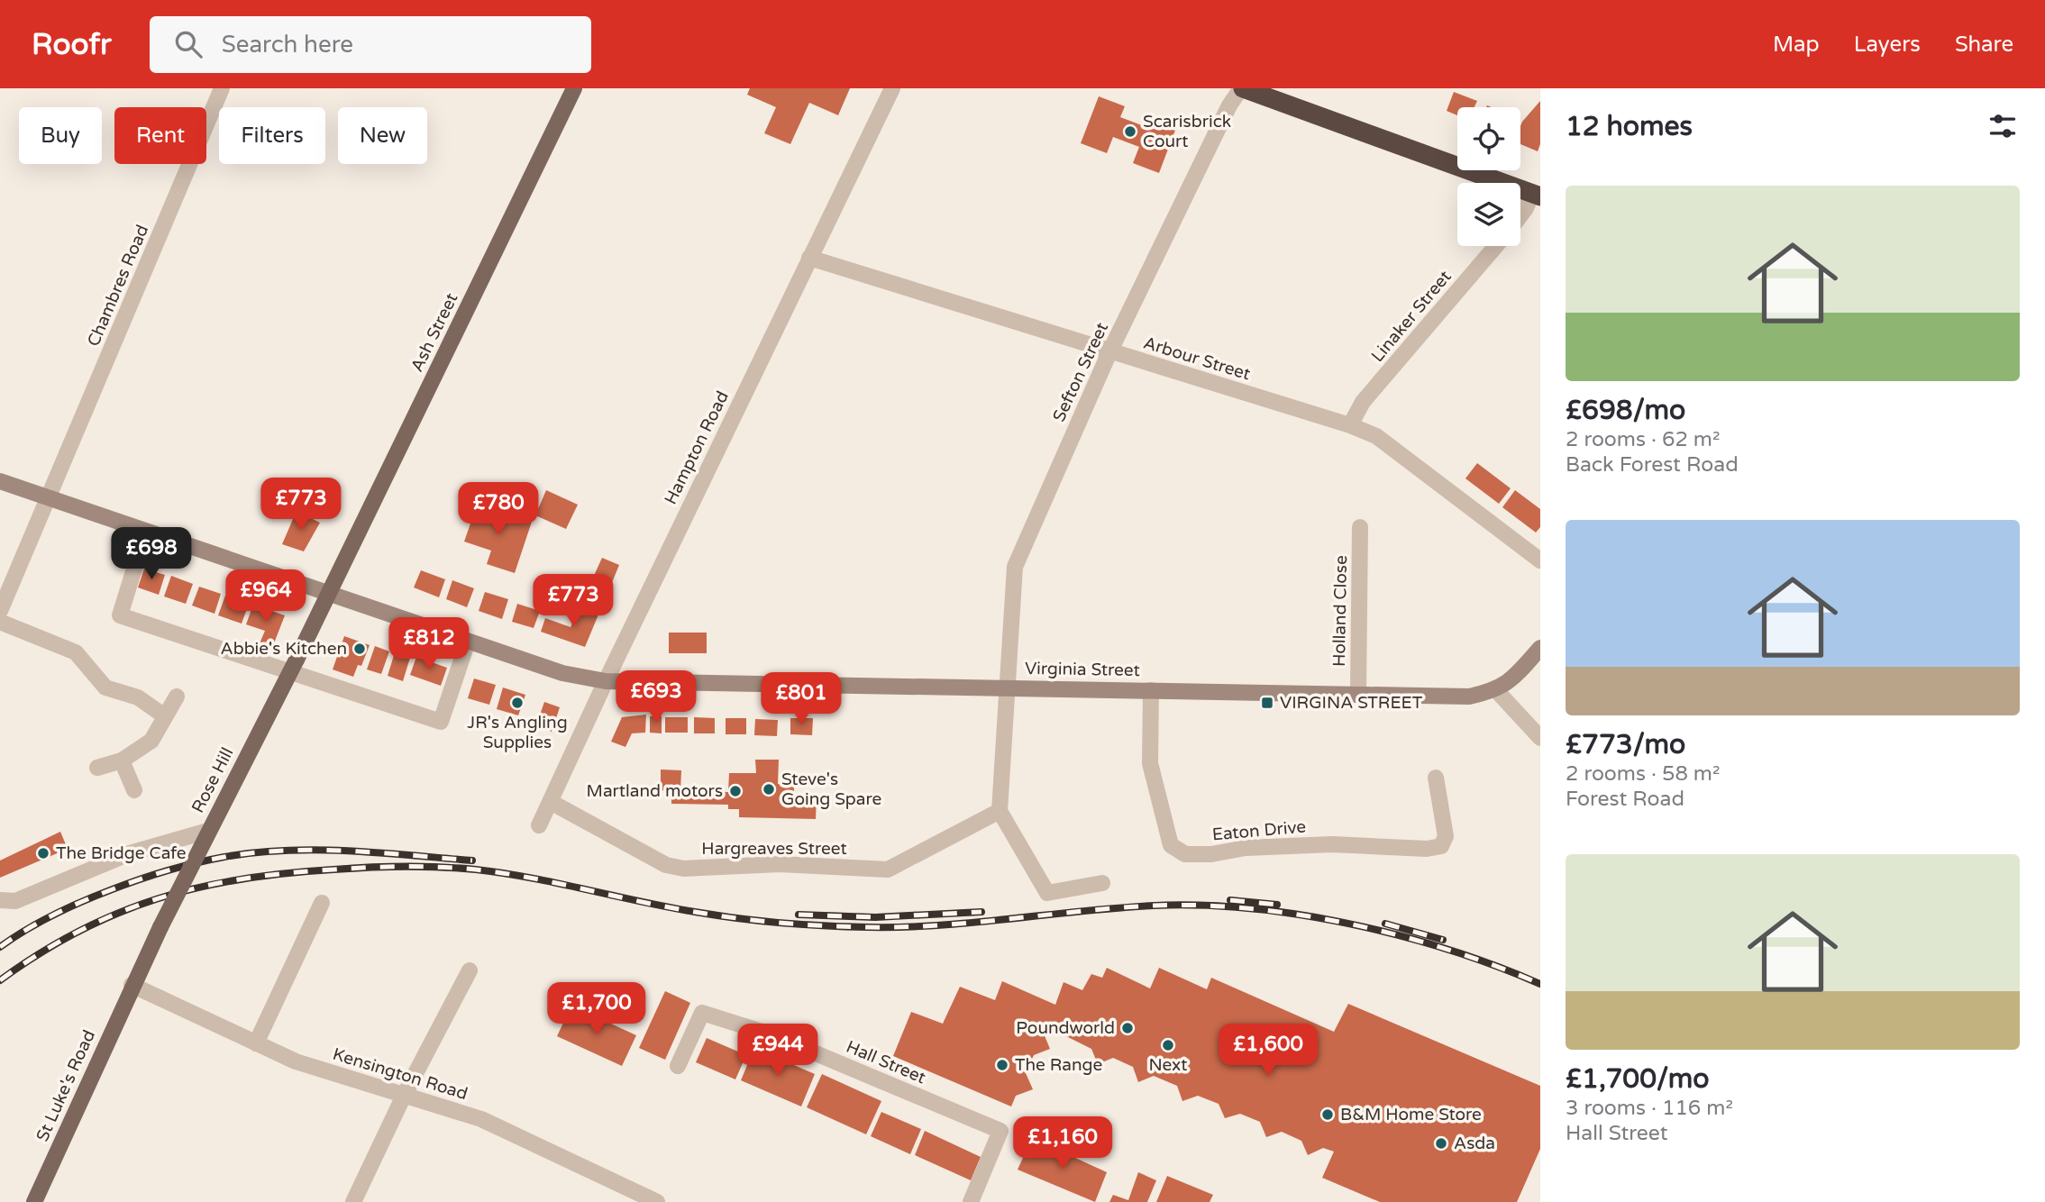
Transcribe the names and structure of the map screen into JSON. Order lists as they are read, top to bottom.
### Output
{
  "streets": {
    "main road": ["Ash Street", "Rose Hill", "St Luke's Road"],
    "street": [
      "Chambres Road",
      "Linaker Street",
      "Arbour Street",
      "Sefton Street",
      "Hampton Road",
      "Holland Close",
      "Virginia Street",
      "Eaton Drive",
      "Hargreaves Street",
      "Hall Street",
      "Kensington Road"
    ]
  },
  "crossings": [
    ["Chambres Road", "Virginia Street"],
    ["Linaker Street", "Arbour Street"],
    ["Ash Street", "Virginia Street"],
    ["Ash Street", "Rose Hill"],
    ["Arbour Street", "Sefton Street"],
    ["Arbour Street", "Hampton Road"],
    ["Sefton Street", "Virginia Street"],
    ["Sefton Street", "Hargreaves Street"],
    ["Hampton Road", "Virginia Street"],
    ["Hampton Road", "Hargreaves Street"],
    ["Holland Close", "Virginia Street"],
    ["Virginia Street", "Rose Hill"],
    ["Virginia Street", "Eaton Drive"],
    ["Rose Hill", "Kensington Road"],
    ["Rose Hill", "St Luke's Road"],
    ["Kensington Road", "St Luke's Road"]
  ],
  "places": {
    "other": [
      "Scarisbrick Court",
      "Abbie's Kitchen",
      "JR's Angling Supplies",
      "Steve's Going Spare",
      "Martland motors",
      "The Bridge Cafe",
      "Poundworld",
      "Next",
      "The Range",
      "B&M Home Store",
      "Asda"
    ],
    "transit": ["VIRGINA STREET"]
  },
  "page": {
    "header": "Roofr",
    "search": "Search here",
    "nav": ["Map", "Layers", "Share"],
    "heading": "12 homes",
    "chip": [
      "Buy",
      "Rent",
      "Filters",
      "New"
    ],
    "list": [
      {
        "name": "£698/mo",
        "note": "2 rooms · 62 m² · Back Forest Road"
      },
      {
        "name": "£773/mo",
        "note": "2 rooms · 58 m² · Forest Road"
      },
      {
        "name": "£1,700/mo",
        "note": "3 rooms · 116 m² · Hall Street"
      }
    ],
    "price": [
      "£773",
      "£780",
      "£698",
      "£964",
      "£773",
      "£812",
      "£693",
      "£801",
      "£1,700",
      "£944",
      "£1,600",
      "£1,160"
    ]
  }
}
